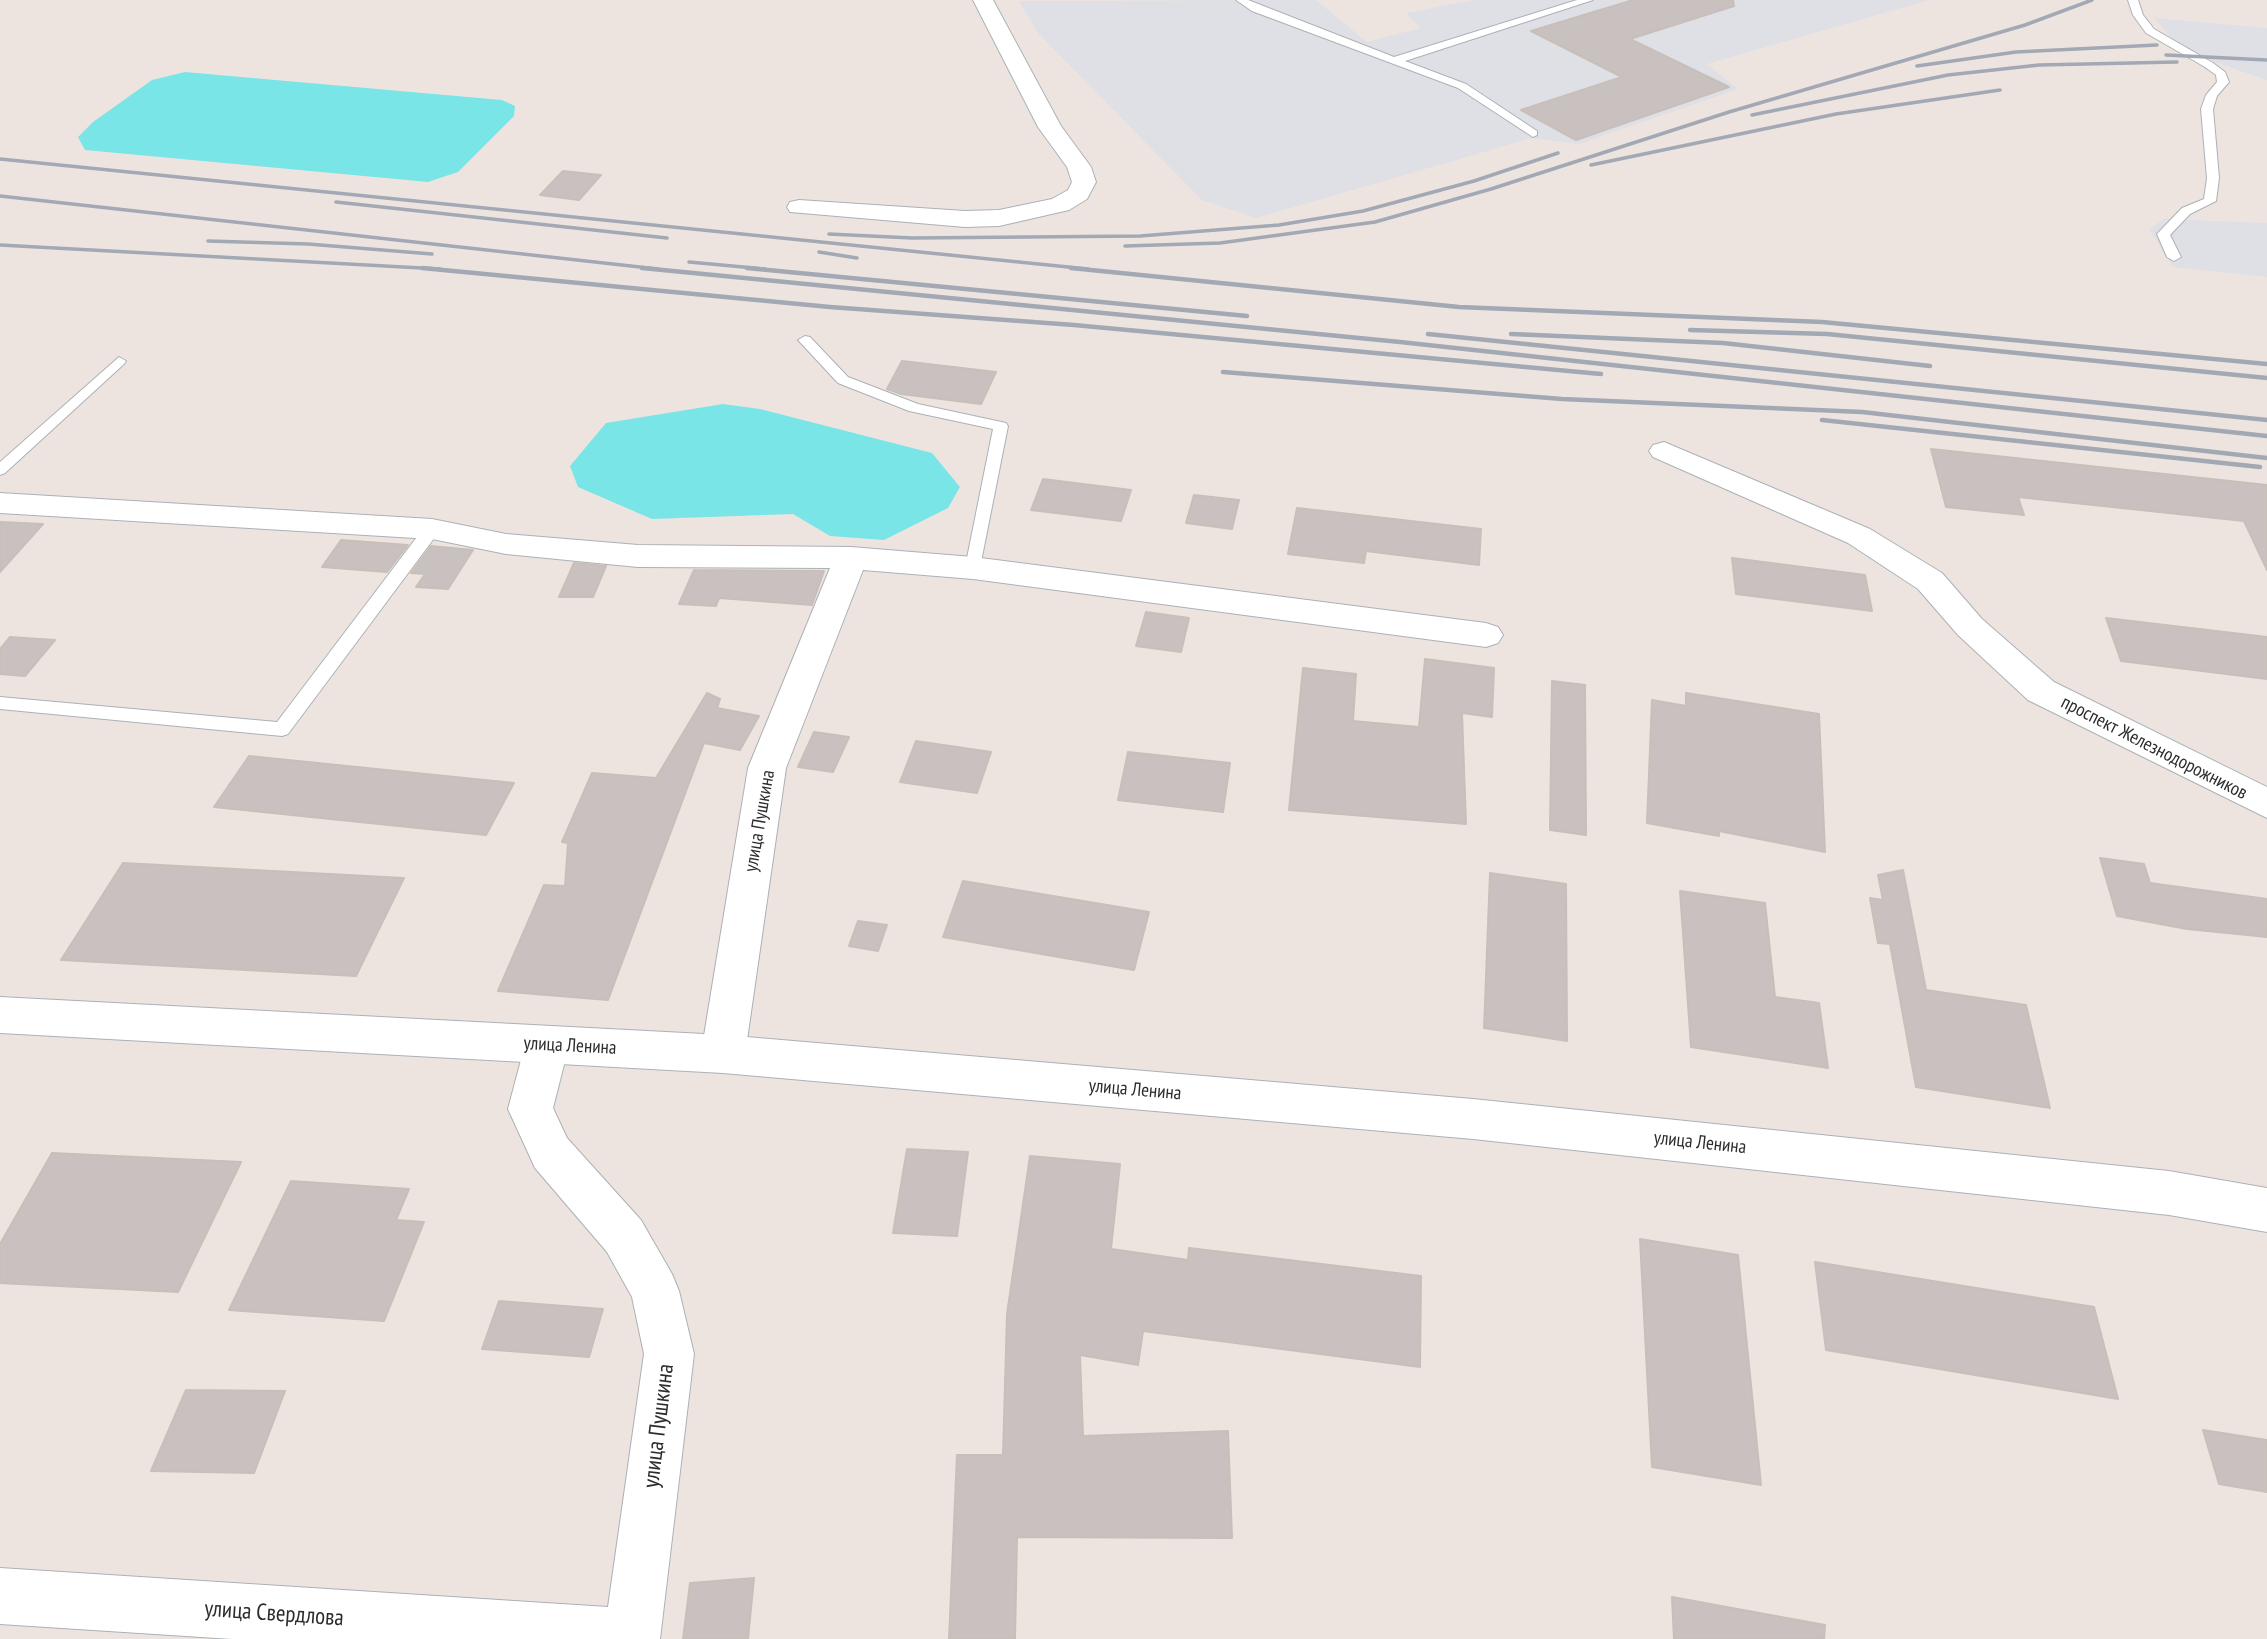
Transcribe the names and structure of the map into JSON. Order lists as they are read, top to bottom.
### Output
{
  "streets": {
    "street": [
      "проспект Железнодорожников",
      "улица Пушкина",
      "улица Ленина",
      "улица Свердлова"
    ]
  },
  "crossings": [
    ["улица Пушкина", "улица Ленина"],
    ["улица Пушкина", "улица Свердлова"]
  ]
}
